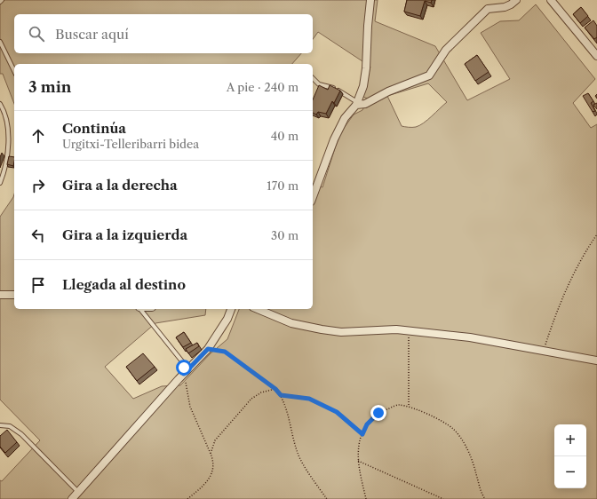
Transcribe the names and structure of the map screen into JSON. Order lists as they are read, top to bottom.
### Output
{
  "page": {
    "search": "Buscar aquí",
    "heading": ["3 min", "A pie · 240 m"],
    "list": [
      ["Continúa", "Urgitxi-Telleribarri bidea", "40 m"],
      ["Gira a la derecha", "170 m"],
      ["Gira a la izquierda", "30 m"],
      "Llegada al destino"
    ],
    "map_buttons": ["+", "−"]
  }
}
